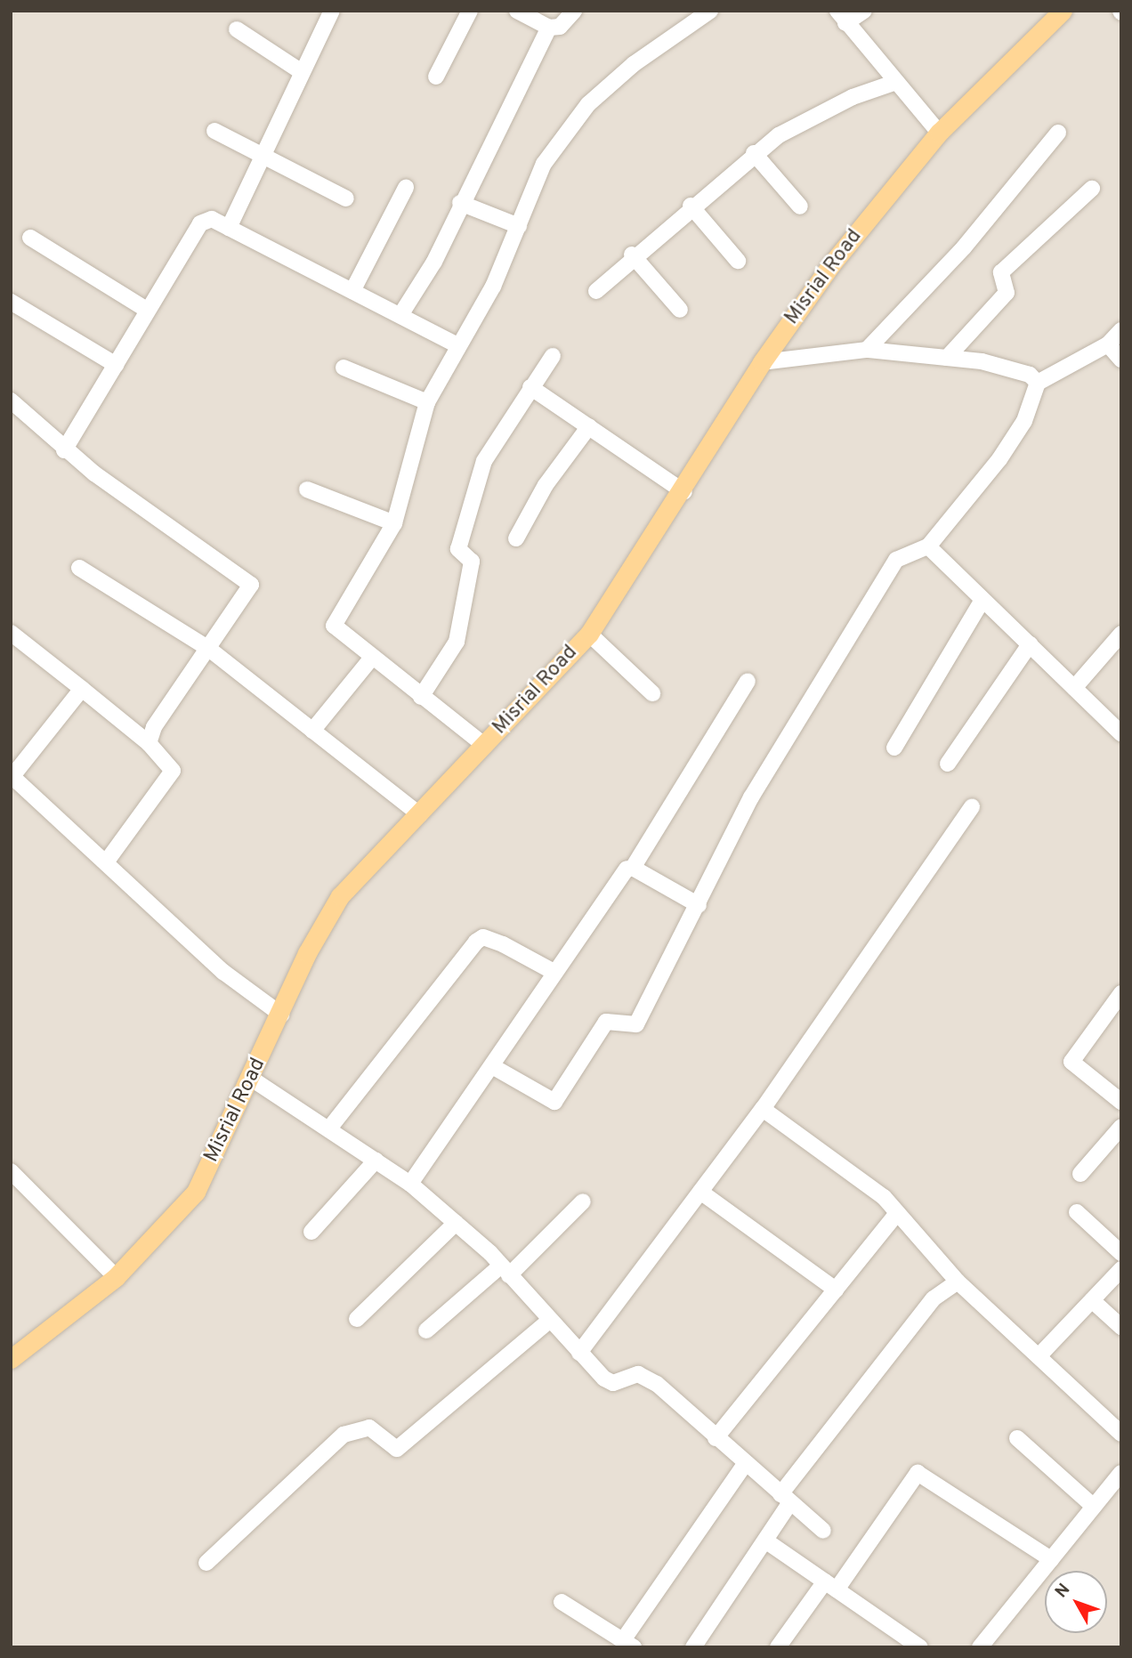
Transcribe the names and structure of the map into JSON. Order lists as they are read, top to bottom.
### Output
{
  "streets": {
    "main road": ["Misrial Road"]
  },
  "north": "top left"
}
